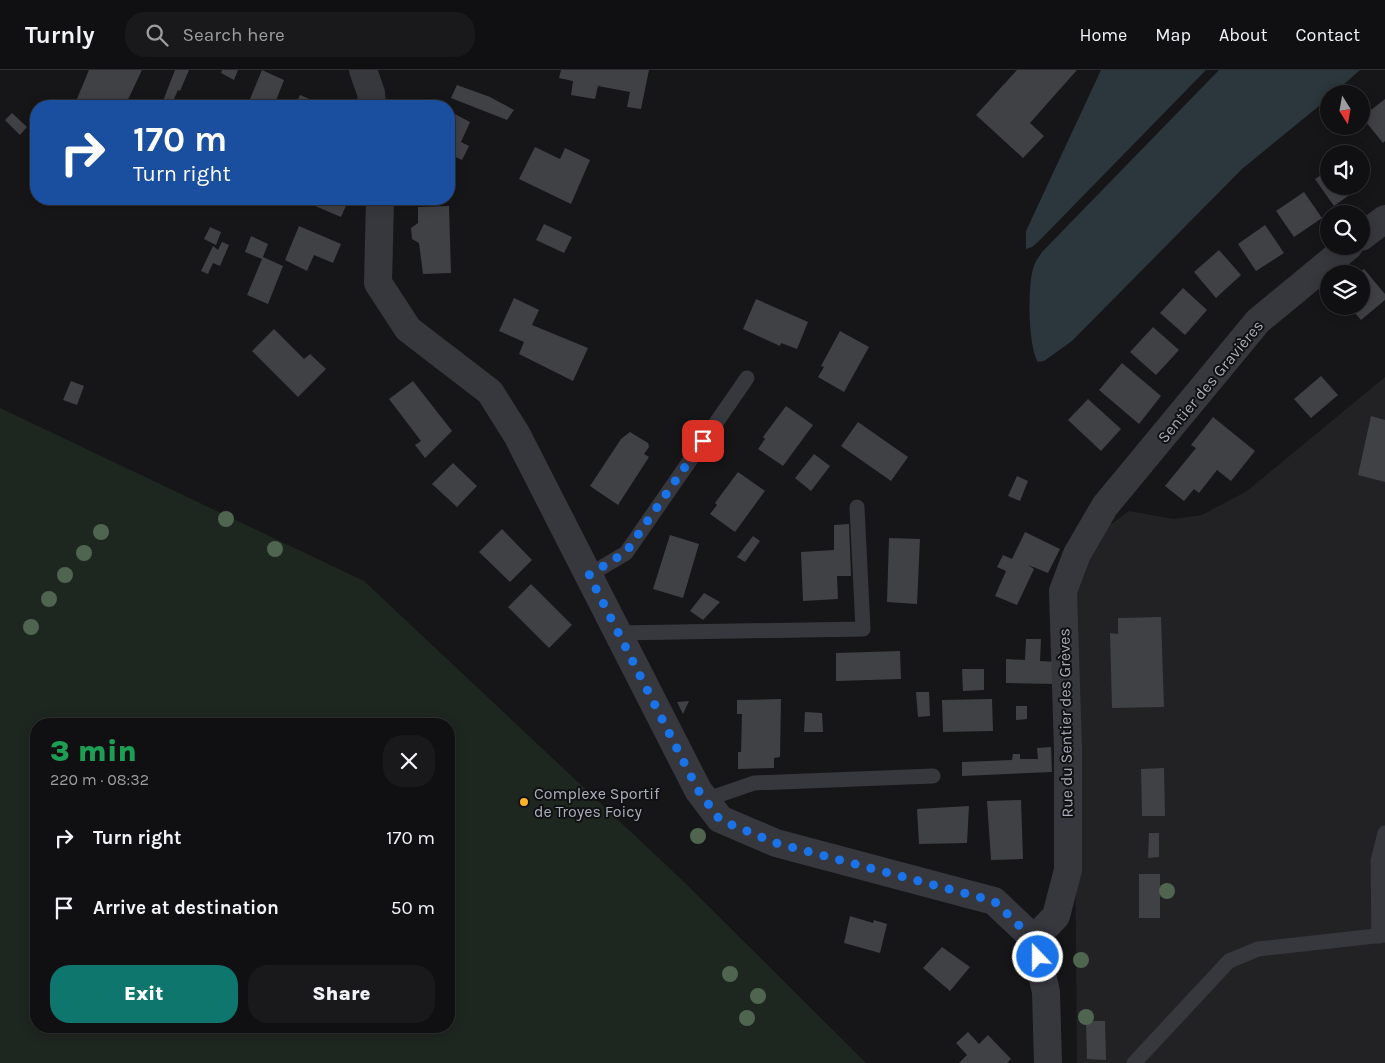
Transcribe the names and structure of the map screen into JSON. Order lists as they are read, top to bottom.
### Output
{
  "streets": {
    "street": ["Sentier des Gravières", "Rue du Sentier des Grèves"]
  },
  "crossings": [
    ["Sentier des Gravières", "Rue du Sentier des Grèves"]
  ],
  "places": ["Complexe Sportif de Troyes Foicy"],
  "north": "bottom",
  "page": {
    "header": "Turnly",
    "search": "Search here",
    "nav": [
      "Home",
      "Map",
      "About",
      "Contact"
    ],
    "turn": ["170 m", "Turn right"],
    "heading": ["3 min", "220 m · 08:32"],
    "list": [
      {
        "name": "Turn right",
        "value": "170 m"
      },
      {
        "name": "Arrive at destination",
        "value": "50 m"
      }
    ],
    "buttons": ["Exit", "Share"]
  }
}
